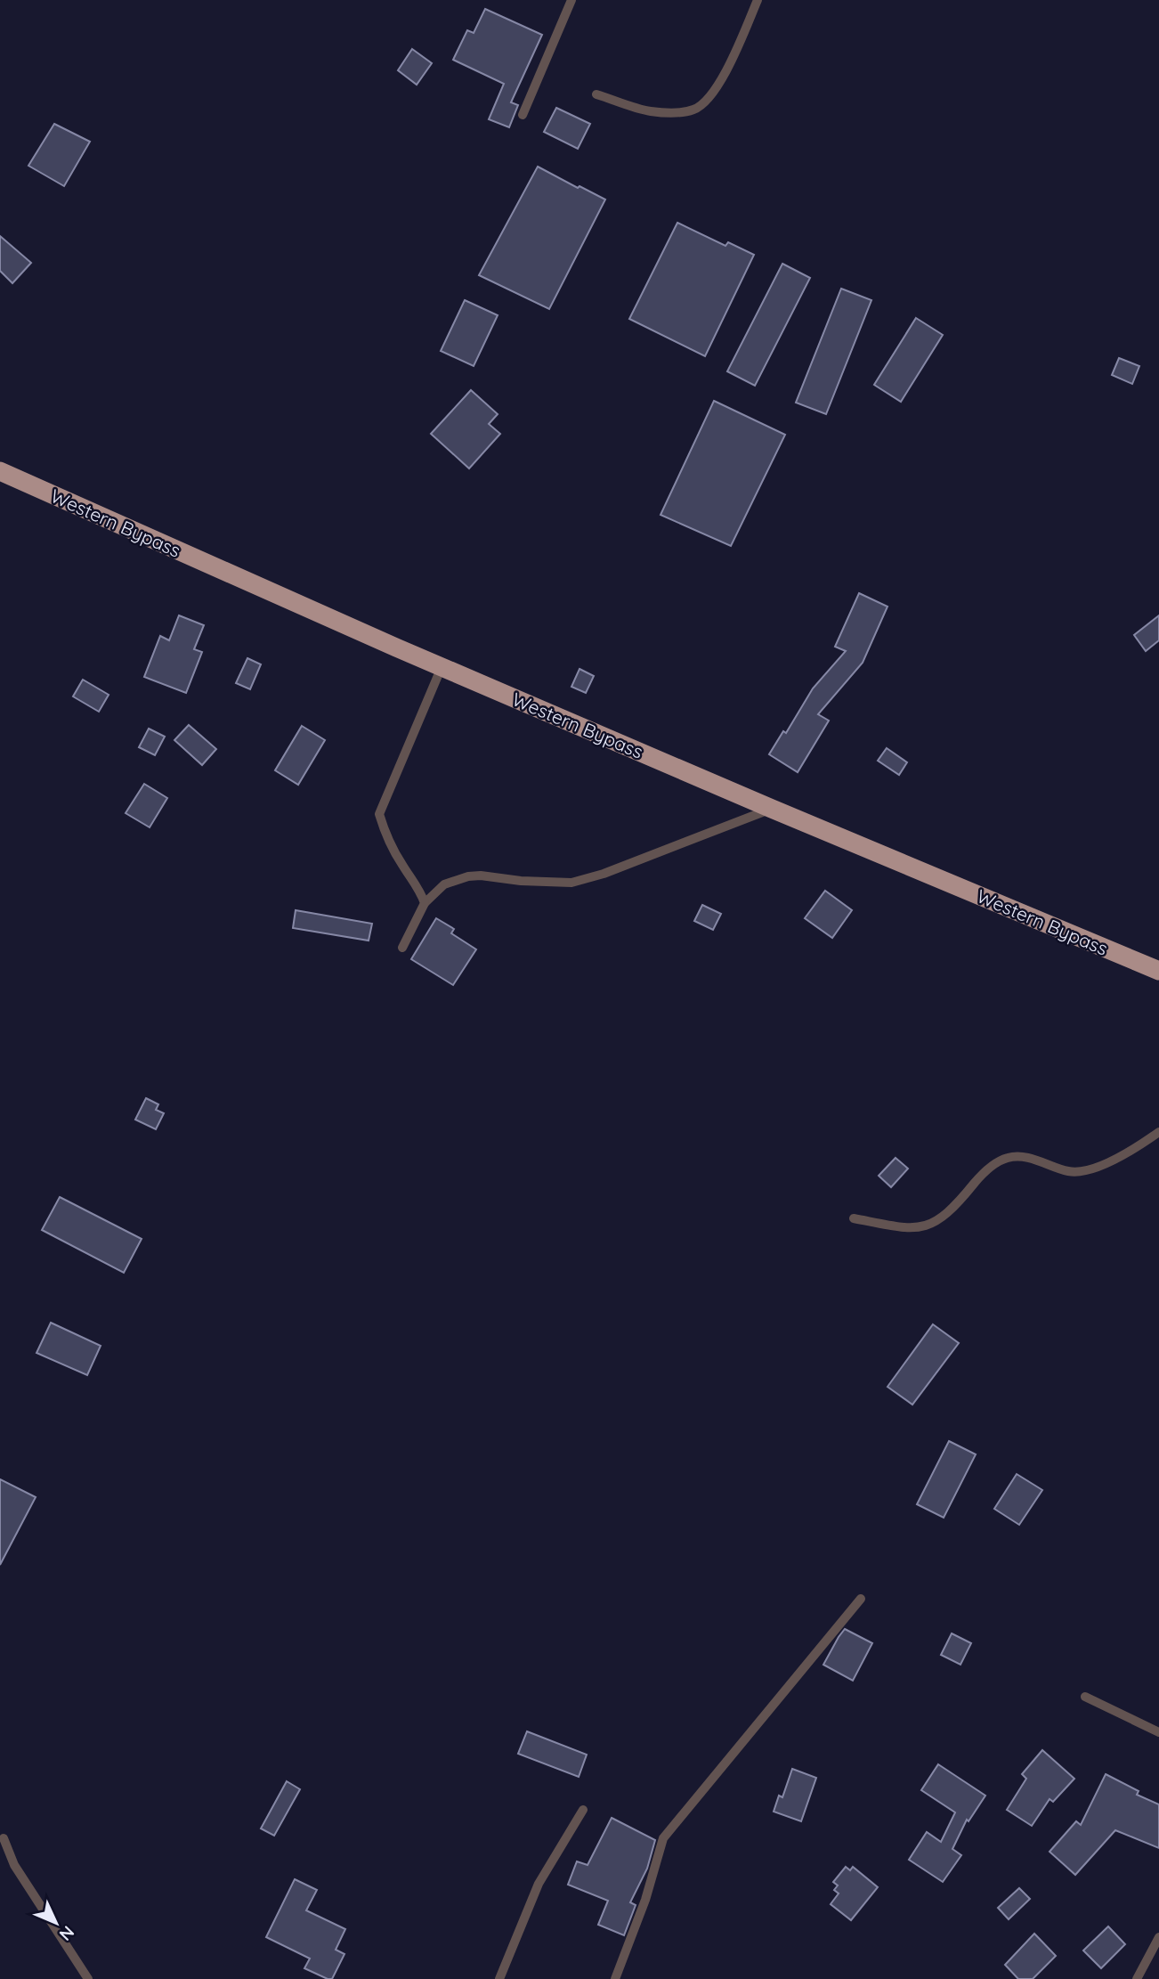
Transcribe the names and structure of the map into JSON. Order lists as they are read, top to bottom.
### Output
{
  "streets": {
    "main road": ["Western Bypass"]
  },
  "north": "bottom right"
}
